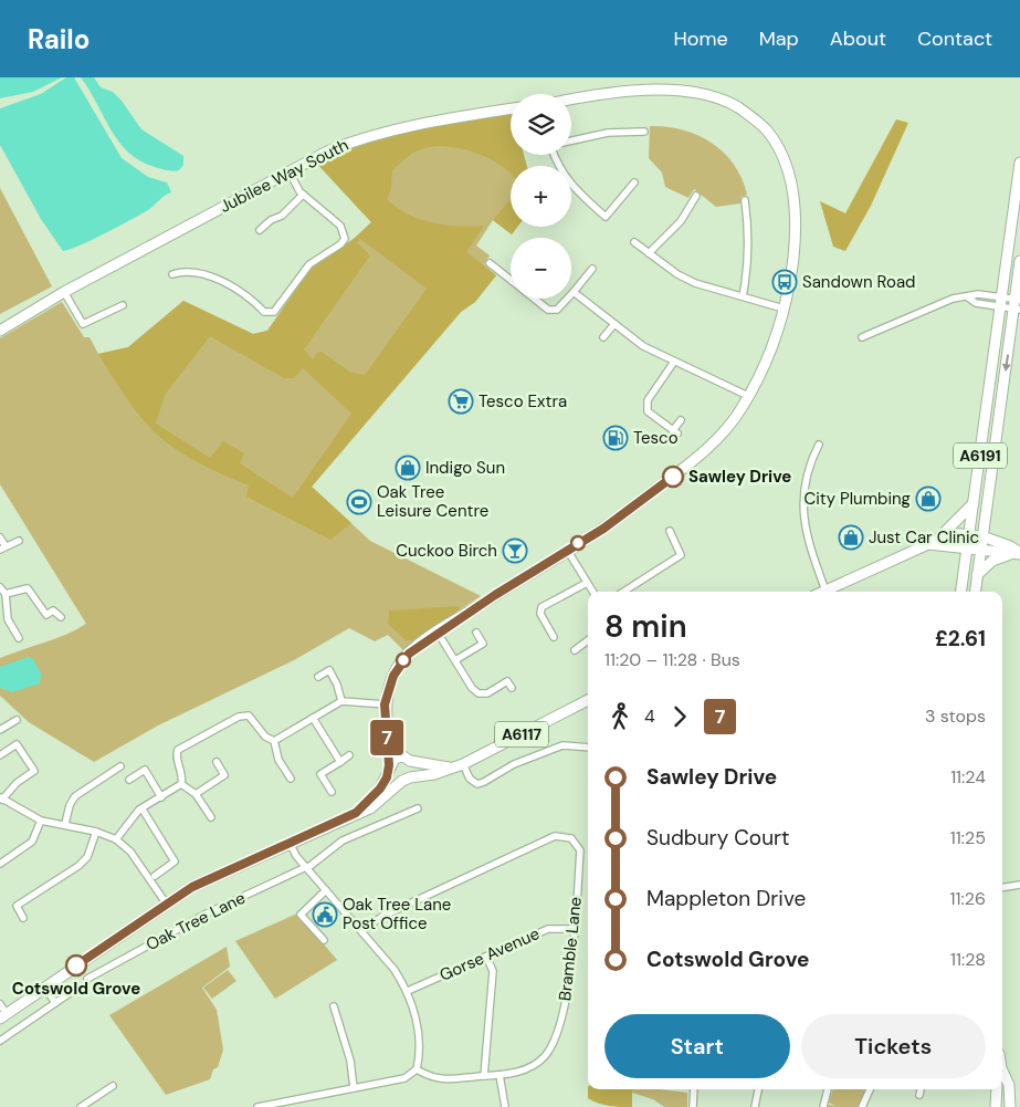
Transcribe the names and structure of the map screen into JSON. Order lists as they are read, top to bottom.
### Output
{
  "streets": {
    "main road": [
      "Jubilee Way South",
      "A6191",
      "A6117",
      "Oak Tree Lane"
    ],
    "street": ["Bramble Lane", "Gorse Avenue"]
  },
  "crossings": [
    ["A6117", "Oak Tree Lane"],
    ["Bramble Lane", "Gorse Avenue"]
  ],
  "places": {
    "bus stop": ["Sandown Road"],
    "supermarket": ["Tesco Extra"],
    "fuel station": ["Tesco"],
    "shop": ["Indigo Sun", "City Plumbing", "Just Car Clinic"],
    "other": ["Sawley Drive", "Cotswold Grove"],
    "sports": ["Oak Tree Leisure Centre"],
    "bar": ["Cuckoo Birch"],
    "public building": ["Oak Tree Lane Post Office"]
  },
  "lines": ["bus line 7"],
  "page": {
    "header": "Railo",
    "nav": [
      "Home",
      "Map",
      "About",
      "Contact"
    ],
    "on_map": "7",
    "map_buttons": ["+", "−"],
    "heading": ["8 min", "11:20 – 11:28 · Bus", "£2.61"],
    "legs": ["4", "7", "3 stops"],
    "list": [
      {
        "name": "Sawley Drive",
        "value": "11:24"
      },
      {
        "name": "Sudbury Court",
        "value": "11:25"
      },
      {
        "name": "Mappleton Drive",
        "value": "11:26"
      },
      {
        "name": "Cotswold Grove",
        "value": "11:28"
      }
    ],
    "buttons": ["Start", "Tickets"]
  }
}
